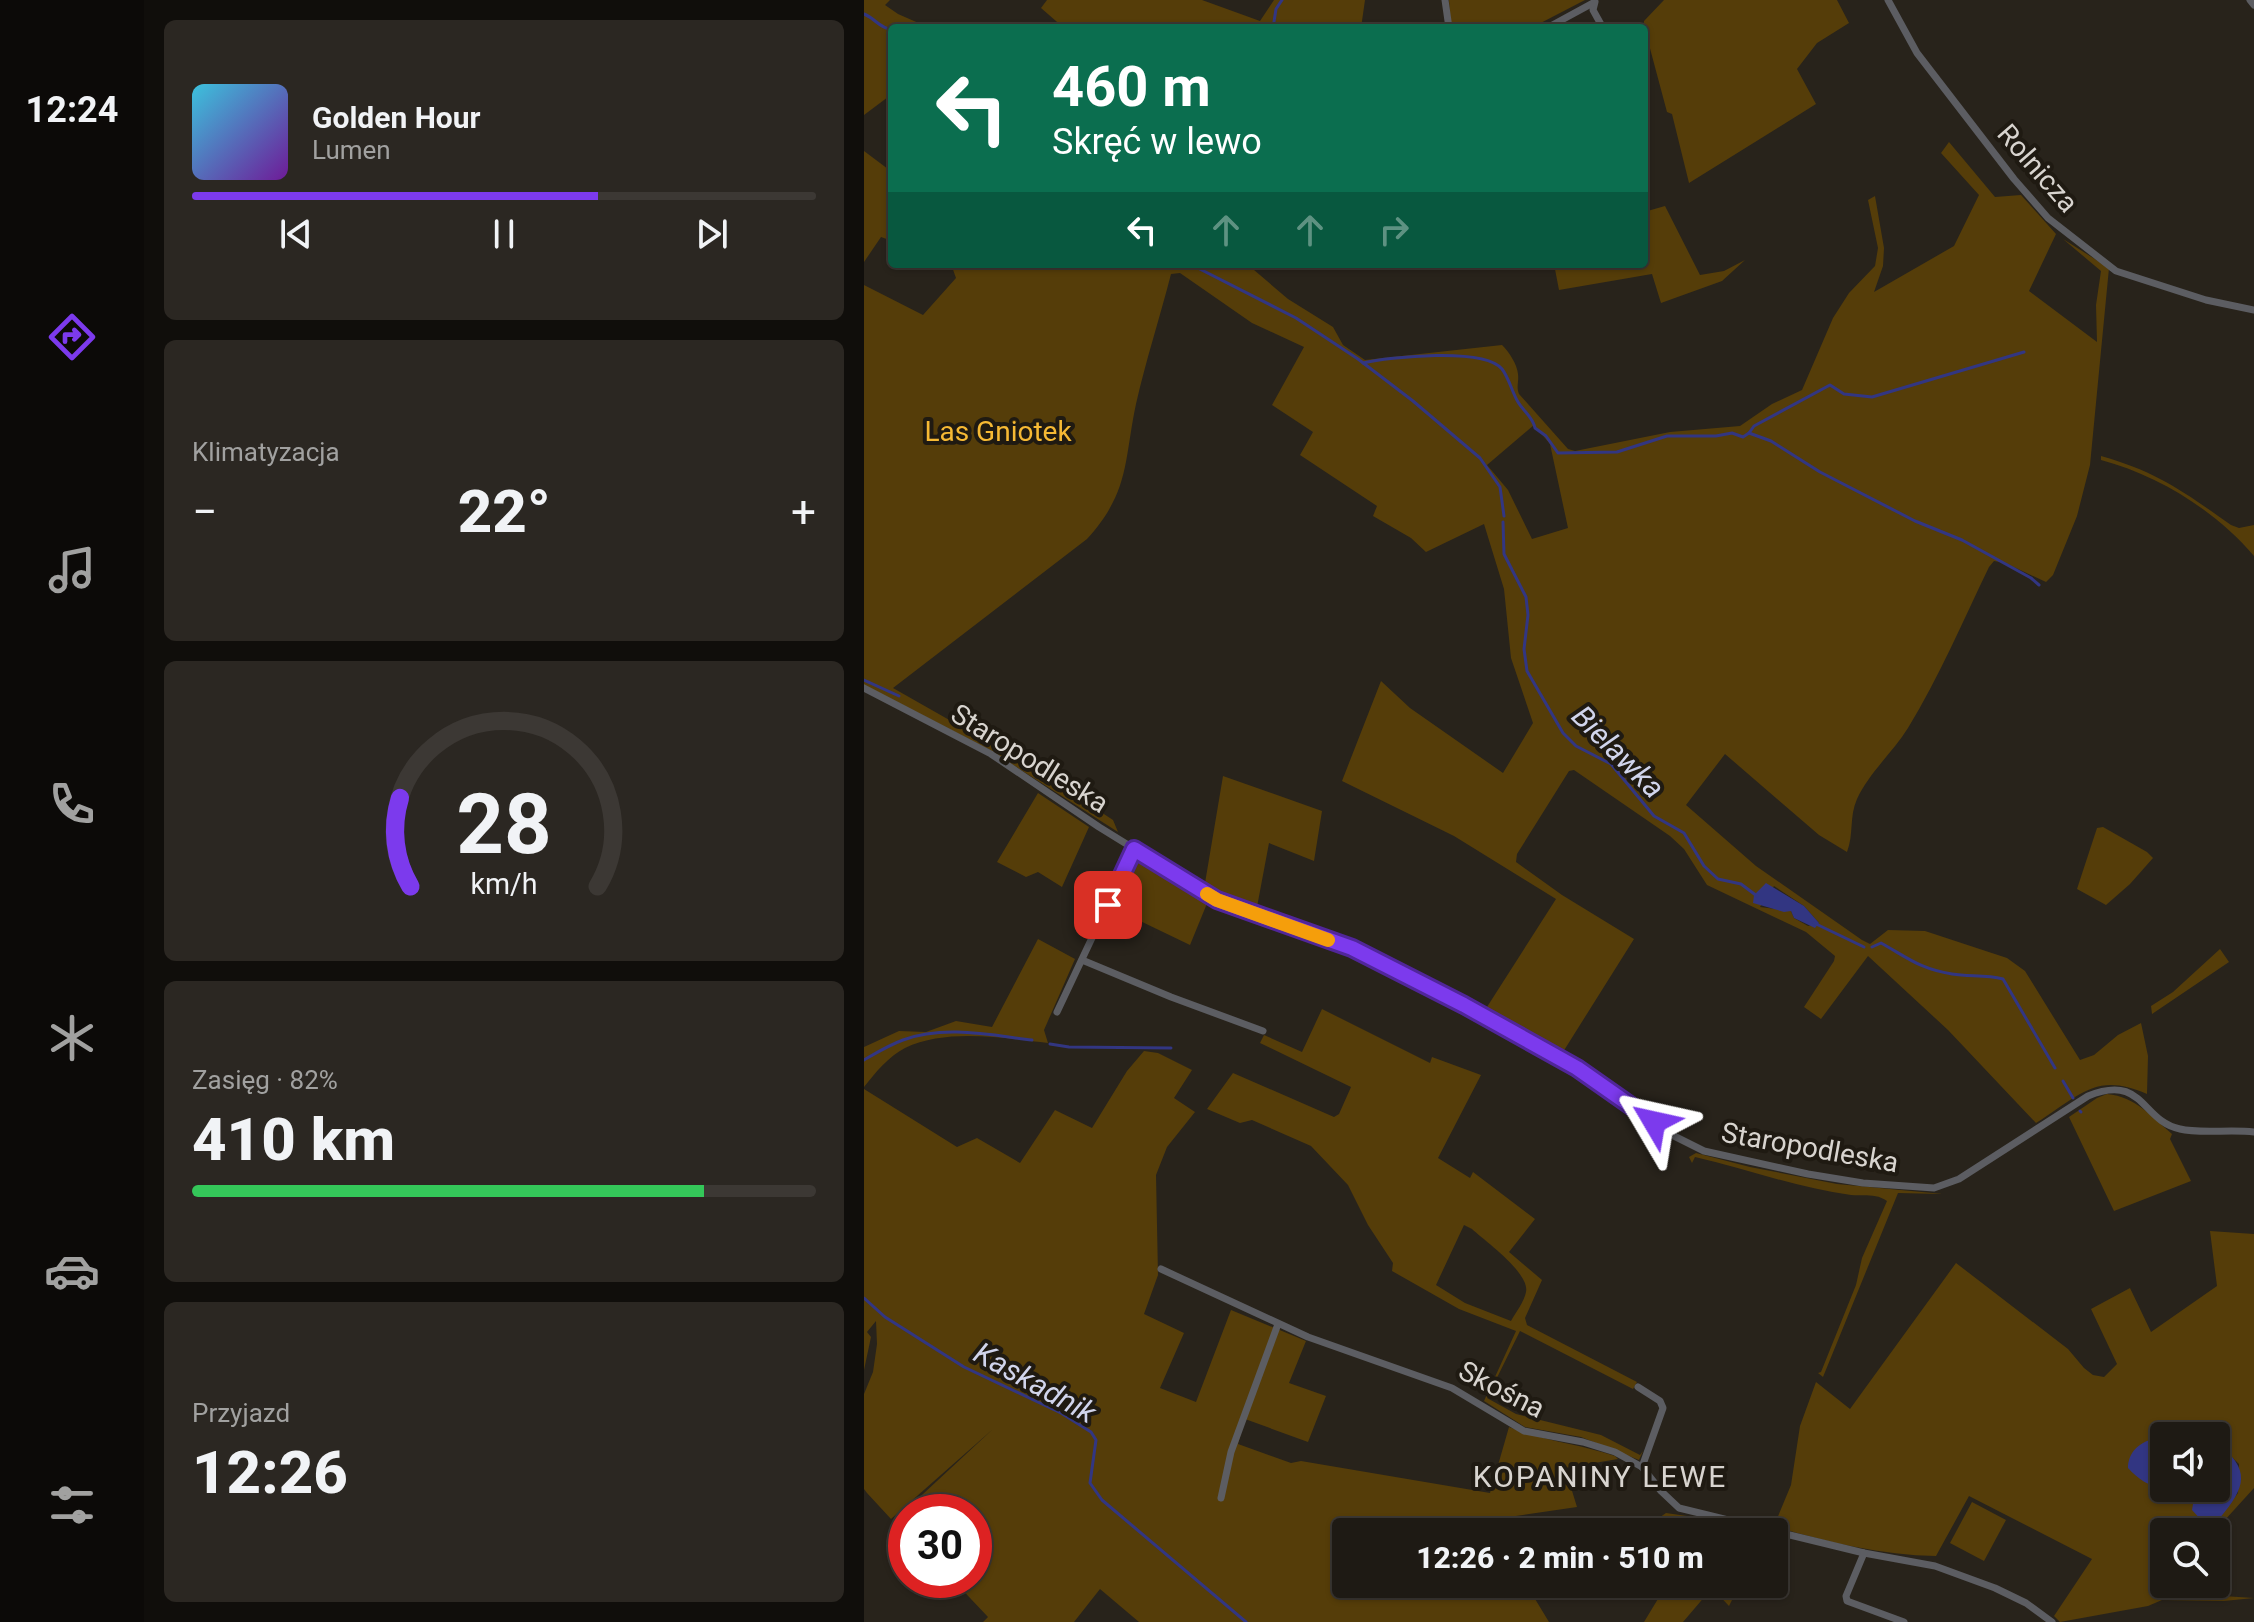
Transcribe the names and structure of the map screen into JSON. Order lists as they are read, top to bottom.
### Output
{
  "streets": {
    "street": ["Rolnicza", "Staropodleska", "Skośna"]
  },
  "districts": ["KOPANINY LEWE"],
  "water": ["Bielawka", "Kaskadnik"],
  "parks": ["Las Gniotek"],
  "page": {
    "tabs": "12:24",
    "turn": ["460 m", "Skręć w lewo"],
    "song": ["Golden Hour", "Lumen"],
    "tile": [
      "Klimatyzacja",
      ["Zasięg · 82%", "410 km"],
      ["Przyjazd", "12:26"]
    ],
    "heat": ["−", "22°", "+"],
    "limit": "30",
    "trip": "12:26 · 2 min · 510 m",
    "gauge": ["28", "km/h"]
  }
}
